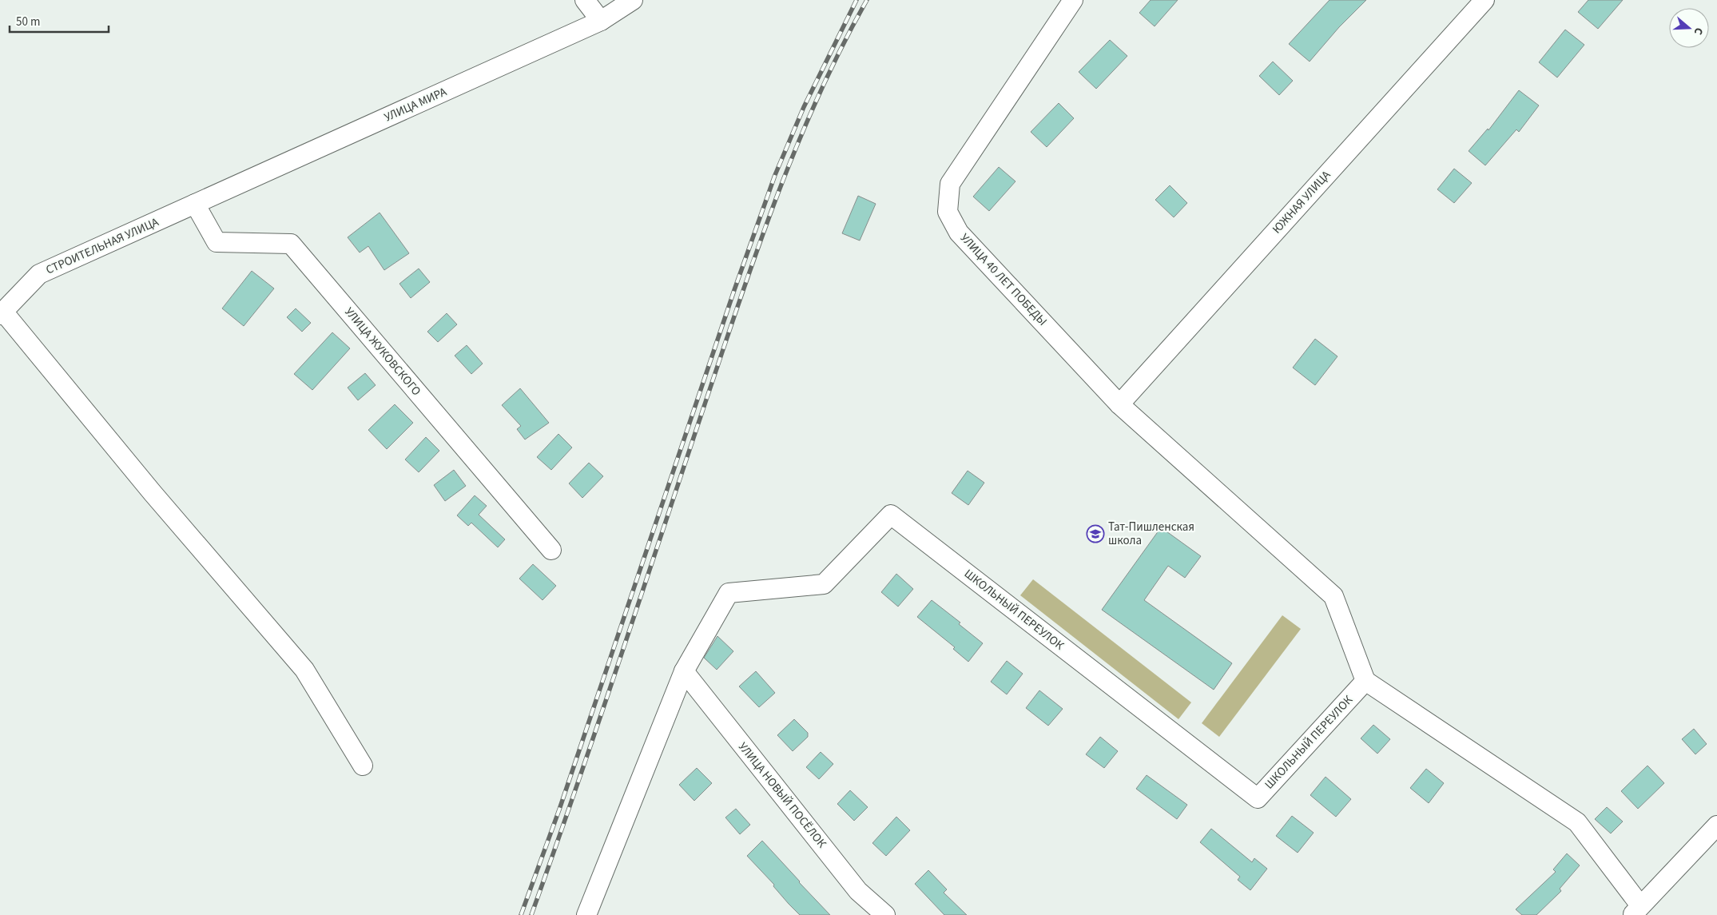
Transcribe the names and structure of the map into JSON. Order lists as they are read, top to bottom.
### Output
{
  "streets": {
    "street": [
      "УЛИЦА МИРА",
      "ЮЖНАЯ УЛИЦА",
      "СТРОИТЕЛЬНАЯ УЛИЦА",
      "УЛИЦА 40 ЛЕТ ПОБЕДЫ",
      "УЛИЦА ЖУКОВСКОГО",
      "ШКОЛЬНЫЙ ПЕРЕУЛОК",
      "УЛИЦА НОВЫЙ ПОСЁЛОК"
    ]
  },
  "crossings": [
    ["УЛИЦА МИРА", "СТРОИТЕЛЬНАЯ УЛИЦА"],
    ["УЛИЦА МИРА", "УЛИЦА ЖУКОВСКОГО"],
    ["ЮЖНАЯ УЛИЦА", "УЛИЦА 40 ЛЕТ ПОБЕДЫ"],
    ["СТРОИТЕЛЬНАЯ УЛИЦА", "УЛИЦА ЖУКОВСКОГО"],
    ["УЛИЦА 40 ЛЕТ ПОБЕДЫ", "ШКОЛЬНЫЙ ПЕРЕУЛОК"],
    ["ШКОЛЬНЫЙ ПЕРЕУЛОК", "УЛИЦА НОВЫЙ ПОСЁЛОК"]
  ],
  "places": {
    "school or university": ["Тат-Пишленская школа"]
  },
  "scale_bar": "50 m",
  "north": "right"
}
